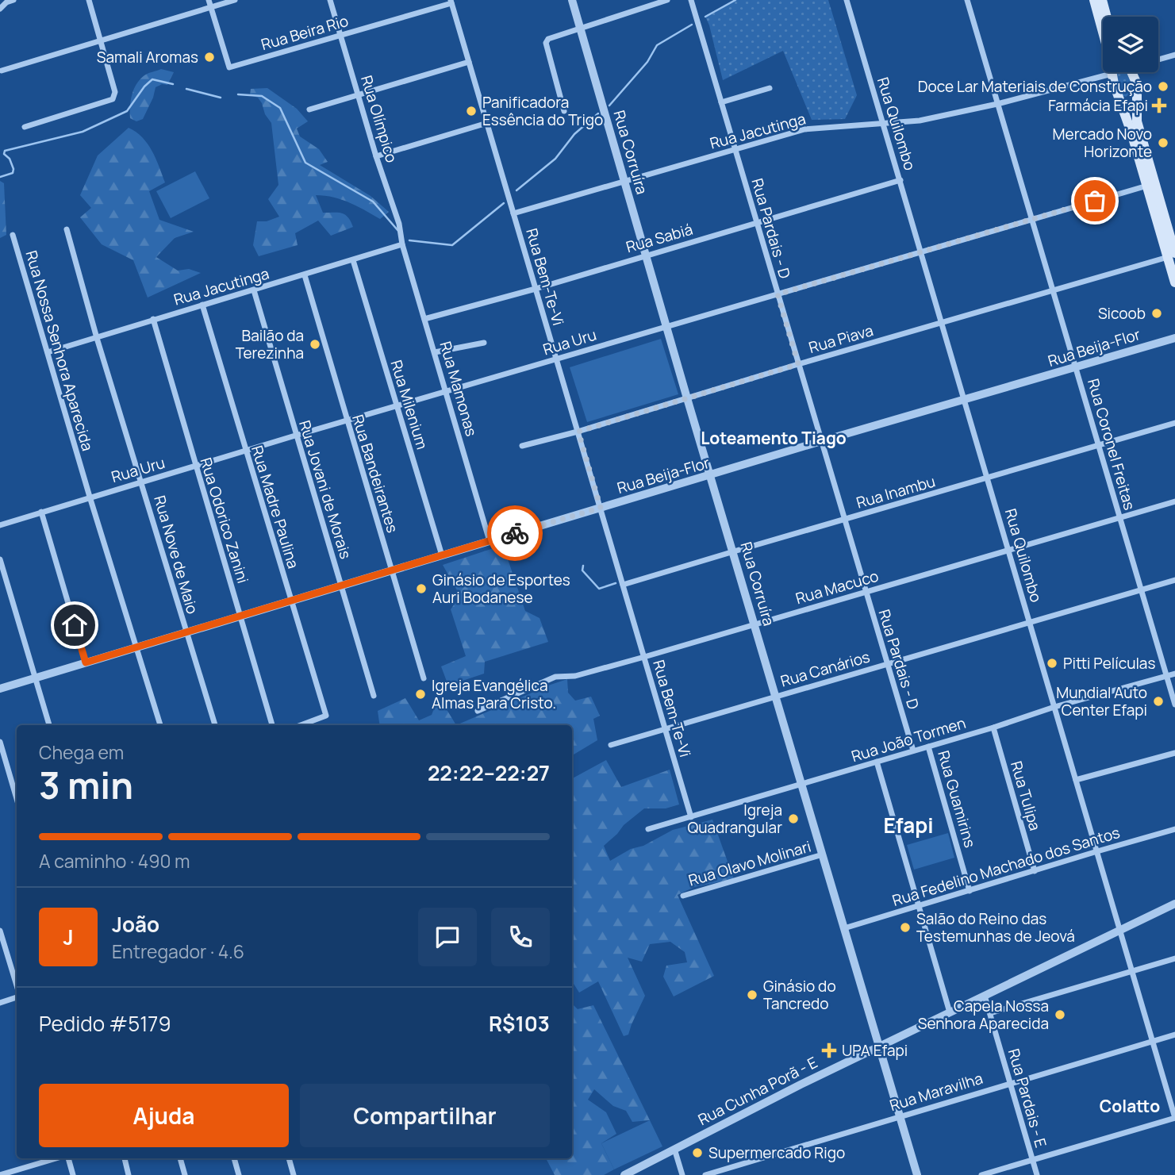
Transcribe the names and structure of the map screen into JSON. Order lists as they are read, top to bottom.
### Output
{
  "streets": {
    "street": [
      "Rua Beira Rio",
      "Rua Olímpico",
      "Rua Quilombo",
      "Rua Jacutinga",
      "Rua Corruíra",
      "Rua Pardais - D",
      "Rua Sabiá",
      "Rua Bem-Te-Vi",
      "Rua Piava",
      "Rua Uru",
      "Rua Beija-Flor",
      "Rua Nossa Senhora Aparecida",
      "Rua Mamonas",
      "Rua Milenium",
      "Rua Coronel Freitas",
      "Rua Bandeirantes",
      "Rua Jovani de Morais",
      "Rua Inambu",
      "Rua Madre Paulina",
      "Rua Odorico Zanini",
      "Rua Nove de Maio",
      "Rua Macuco",
      "Rua Canários",
      "Rua João Tormen",
      "Rua Tulipa",
      "Rua Guamirins",
      "Rua Olavo Molinari",
      "Rua Fedelino Machado dos Santos",
      "Rua Cunha Porã - E",
      "Rua Maravilha",
      "Rua Pardais - E"
    ]
  },
  "crossings": [
    ["Rua Beira Rio", "Rua Olímpico"],
    ["Rua Beira Rio", "Rua Bem-Te-Vi"],
    ["Rua Olímpico", "Rua Jacutinga"],
    ["Rua Olímpico", "Rua Mamonas"],
    ["Rua Quilombo", "Rua Jacutinga"],
    ["Rua Quilombo", "Rua Sabiá"],
    ["Rua Quilombo", "Rua Piava"],
    ["Rua Quilombo", "Rua Uru"],
    ["Rua Quilombo", "Rua Beija-Flor"],
    ["Rua Quilombo", "Rua Inambu"],
    ["Rua Quilombo", "Rua Macuco"],
    ["Rua Quilombo", "Rua Canários"],
    ["Rua Quilombo", "Rua João Tormen"],
    ["Rua Quilombo", "Rua Fedelino Machado dos Santos"],
    ["Rua Quilombo", "Rua Cunha Porã - E"],
    ["Rua Quilombo", "Rua Maravilha"],
    ["Rua Jacutinga", "Rua Corruíra"],
    ["Rua Jacutinga", "Rua Pardais - D"],
    ["Rua Jacutinga", "Rua Bem-Te-Vi"],
    ["Rua Jacutinga", "Rua Nossa Senhora Aparecida"],
    ["Rua Jacutinga", "Rua Mamonas"],
    ["Rua Jacutinga", "Rua Milenium"],
    ["Rua Jacutinga", "Rua Coronel Freitas"],
    ["Rua Jacutinga", "Rua Bandeirantes"],
    ["Rua Jacutinga", "Rua Jovani de Morais"],
    ["Rua Jacutinga", "Rua Madre Paulina"],
    ["Rua Jacutinga", "Rua Odorico Zanini"],
    ["Rua Jacutinga", "Rua Nove de Maio"],
    ["Rua Corruíra", "Rua Sabiá"],
    ["Rua Corruíra", "Rua Piava"],
    ["Rua Corruíra", "Rua Uru"],
    ["Rua Corruíra", "Rua Beija-Flor"],
    ["Rua Corruíra", "Rua Inambu"],
    ["Rua Corruíra", "Rua Macuco"],
    ["Rua Corruíra", "Rua Canários"],
    ["Rua Corruíra", "Rua João Tormen"],
    ["Rua Corruíra", "Rua Olavo Molinari"],
    ["Rua Corruíra", "Rua Fedelino Machado dos Santos"],
    ["Rua Corruíra", "Rua Cunha Porã - E"],
    ["Rua Corruíra", "Rua Maravilha"],
    ["Rua Pardais - D", "Rua Sabiá"],
    ["Rua Pardais - D", "Rua Piava"],
    ["Rua Pardais - D", "Rua Uru"],
    ["Rua Pardais - D", "Rua Beija-Flor"],
    ["Rua Pardais - D", "Rua Inambu"],
    ["Rua Pardais - D", "Rua Macuco"],
    ["Rua Pardais - D", "Rua Canários"],
    ["Rua Pardais - D", "Rua João Tormen"],
    ["Rua Sabiá", "Rua Bem-Te-Vi"],
    ["Rua Sabiá", "Rua Mamonas"],
    ["Rua Bem-Te-Vi", "Rua Piava"],
    ["Rua Bem-Te-Vi", "Rua Uru"],
    ["Rua Bem-Te-Vi", "Rua Beija-Flor"],
    ["Rua Bem-Te-Vi", "Rua Inambu"],
    ["Rua Bem-Te-Vi", "Rua Macuco"],
    ["Rua Bem-Te-Vi", "Rua Canários"],
    ["Rua Bem-Te-Vi", "Rua João Tormen"],
    ["Rua Piava", "Rua Coronel Freitas"],
    ["Rua Uru", "Rua Nossa Senhora Aparecida"],
    ["Rua Uru", "Rua Mamonas"],
    ["Rua Uru", "Rua Milenium"],
    ["Rua Uru", "Rua Coronel Freitas"],
    ["Rua Uru", "Rua Bandeirantes"],
    ["Rua Uru", "Rua Jovani de Morais"],
    ["Rua Uru", "Rua Madre Paulina"],
    ["Rua Uru", "Rua Odorico Zanini"],
    ["Rua Uru", "Rua Nove de Maio"],
    ["Rua Beija-Flor", "Rua Nossa Senhora Aparecida"],
    ["Rua Beija-Flor", "Rua Mamonas"],
    ["Rua Beija-Flor", "Rua Milenium"],
    ["Rua Beija-Flor", "Rua Coronel Freitas"],
    ["Rua Beija-Flor", "Rua Bandeirantes"],
    ["Rua Beija-Flor", "Rua Jovani de Morais"],
    ["Rua Beija-Flor", "Rua Madre Paulina"],
    ["Rua Beija-Flor", "Rua Odorico Zanini"],
    ["Rua Beija-Flor", "Rua Nove de Maio"],
    ["Rua Coronel Freitas", "Rua Inambu"],
    ["Rua Coronel Freitas", "Rua Macuco"],
    ["Rua Coronel Freitas", "Rua Canários"],
    ["Rua Coronel Freitas", "Rua João Tormen"],
    ["Rua João Tormen", "Rua Tulipa"],
    ["Rua João Tormen", "Rua Guamirins"],
    ["Rua Tulipa", "Rua Fedelino Machado dos Santos"],
    ["Rua Guamirins", "Rua Fedelino Machado dos Santos"],
    ["Rua Cunha Porã - E", "Rua Pardais - E"],
    ["Rua Maravilha", "Rua Pardais - E"]
  ],
  "districts": ["Loteamento Tiago", "Efapi", "Colatto"],
  "places": {
    "other": [
      "Samali Aromas",
      "Doce Lar Materiais de Construção",
      "Panificadora Essência do Trigo",
      "Mercado Novo Horizonte",
      "Sicoob",
      "Bailão da Terezinha",
      "Ginásio de Esportes Auri Bodanese",
      "Pitti Películas",
      "Igreja Evangélica Almas Para Cristo.",
      "Mundial Auto Center Efapi",
      "Igreja Quadrangular",
      "Salão do Reino das Testemunhas de Jeová",
      "Ginásio do Tancredo",
      "Capela Nossa Senhora Aparecida",
      "Supermercado Rigo"
    ],
    "health": ["Farmácia Efapi", "UPA Efapi"]
  },
  "page": {
    "heading": ["3 min", "Chega em", "22:22–22:27"],
    "panel": [
      "João",
      "Entregador · 4.6",
      "Pedido #5179",
      "R$103"
    ],
    "bar": "A caminho · 490 m",
    "round": "J",
    "buttons": ["Ajuda", "Compartilhar"]
  }
}
